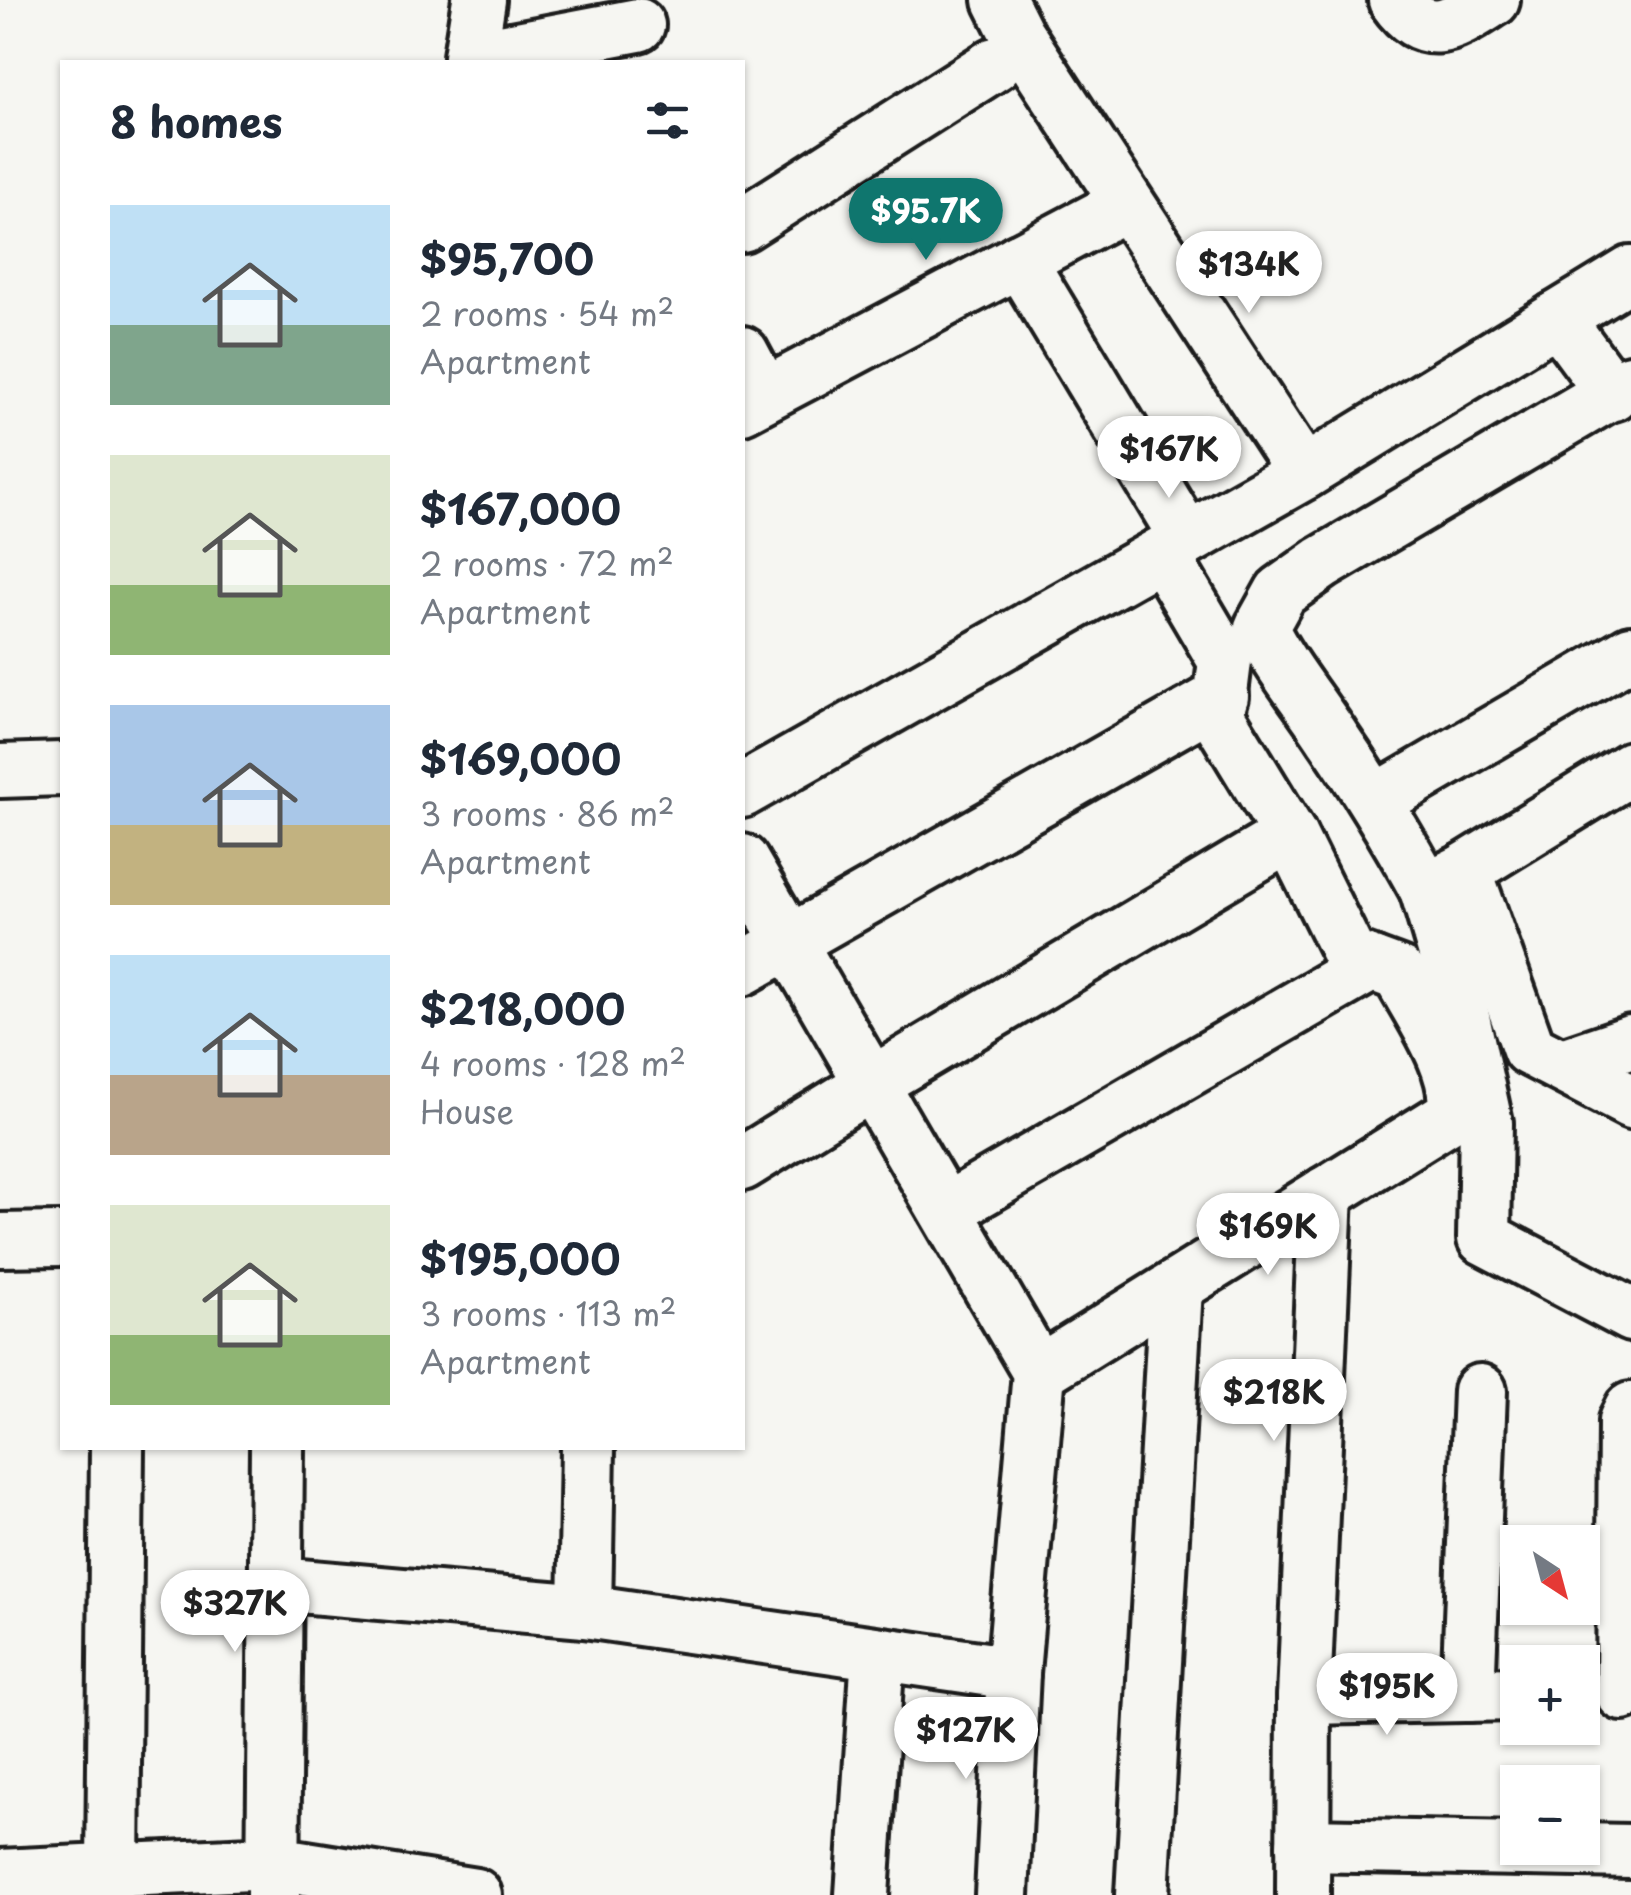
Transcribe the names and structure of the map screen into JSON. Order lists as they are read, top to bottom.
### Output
{
  "north": "bottom right",
  "page": {
    "heading": "8 homes",
    "price": [
      "$95.7K",
      "$134K",
      "$167K",
      "$169K",
      "$218K",
      "$327K",
      "$195K",
      "$127K"
    ],
    "list": [
      {
        "name": "$95,700",
        "note": "2 rooms · 54 m² · Apartment"
      },
      {
        "name": "$167,000",
        "note": "2 rooms · 72 m² · Apartment"
      },
      {
        "name": "$169,000",
        "note": "3 rooms · 86 m² · Apartment"
      },
      {
        "name": "$218,000",
        "note": "4 rooms · 128 m² · House"
      },
      {
        "name": "$195,000",
        "note": "3 rooms · 113 m² · Apartment"
      }
    ],
    "map_buttons": ["+", "−"]
  }
}
